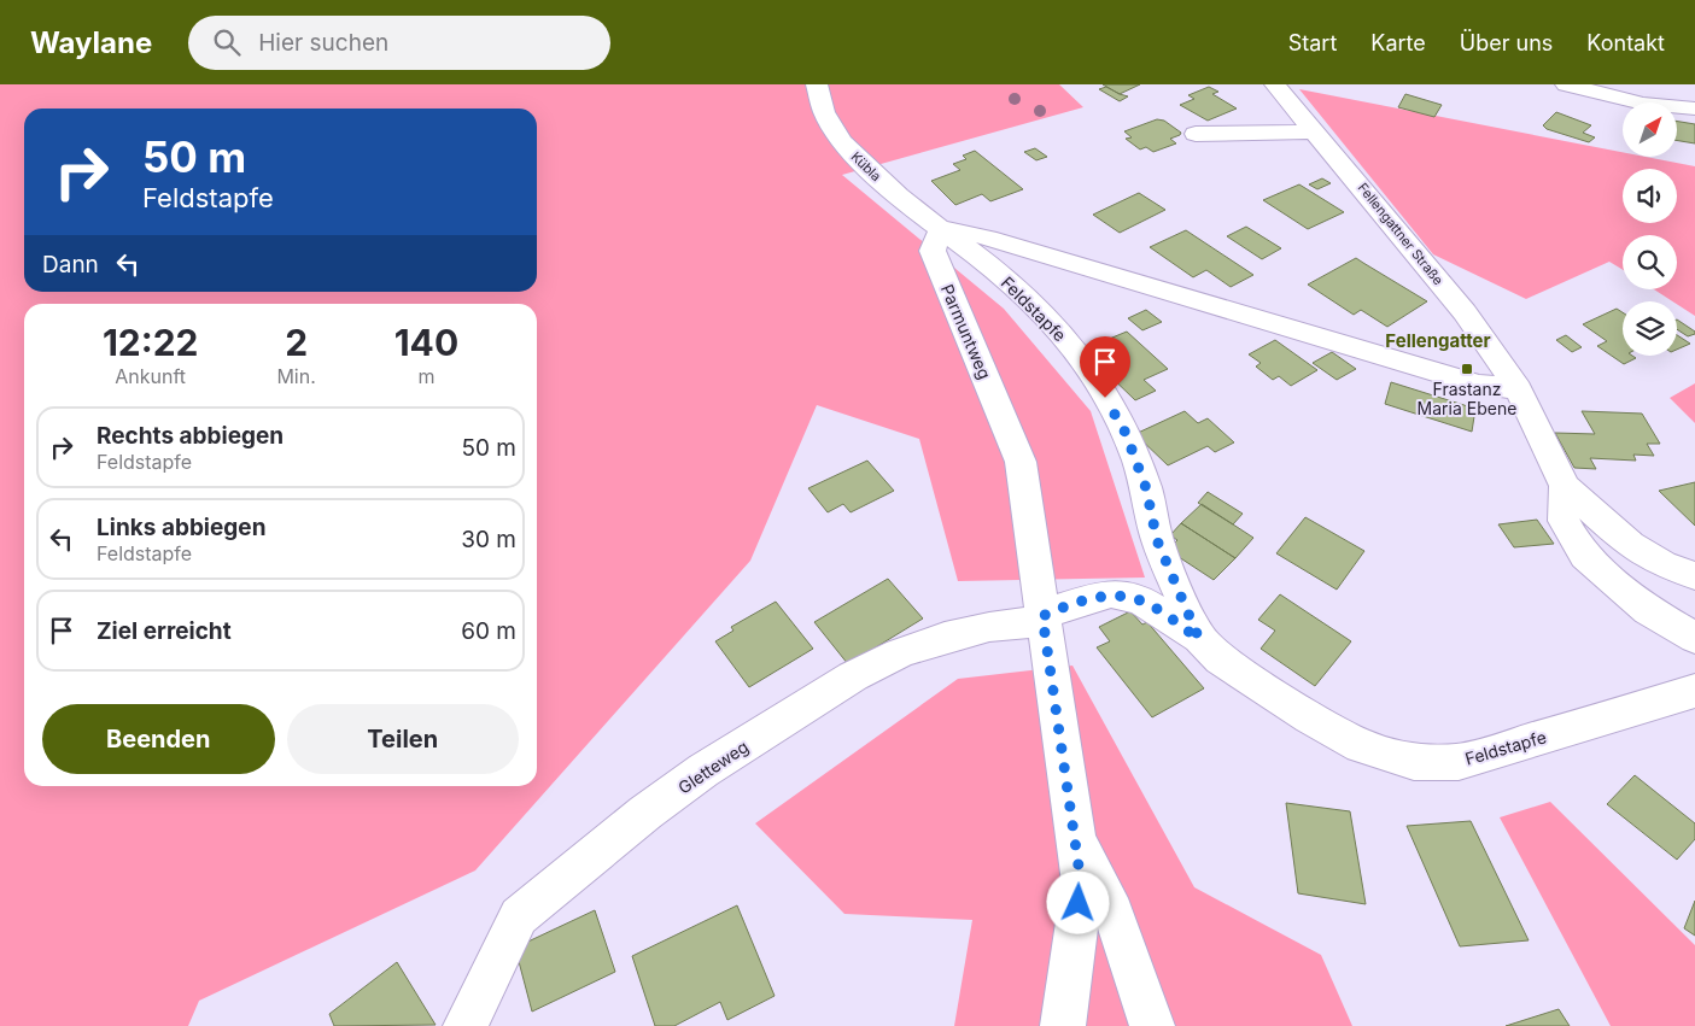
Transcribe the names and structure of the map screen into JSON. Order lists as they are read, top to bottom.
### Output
{
  "streets": {
    "street": [
      "Kübla",
      "Fellengattner Straße",
      "Feldstapfe",
      "Parmuntweg",
      "Gletteweg"
    ]
  },
  "crossings": [
    ["Kübla", "Feldstapfe"],
    ["Kübla", "Parmuntweg"],
    ["Feldstapfe", "Parmuntweg"],
    ["Feldstapfe", "Gletteweg"],
    ["Parmuntweg", "Gletteweg"]
  ],
  "districts": ["Fellengatter"],
  "places": {
    "transit": ["Frastanz Maria Ebene"]
  },
  "north": "top right",
  "page": {
    "header": "Waylane",
    "search": "Hier suchen",
    "nav": [
      "Start",
      "Karte",
      "Über uns",
      "Kontakt"
    ],
    "turn": ["50 m", "Feldstapfe"],
    "then": "Dann",
    "eta": [
      "12:22",
      "Ankunft",
      "2",
      "Min.",
      "140",
      "m"
    ],
    "list": [
      {
        "name": "Rechts abbiegen",
        "note": "Feldstapfe",
        "value": "50 m"
      },
      {
        "name": "Links abbiegen",
        "note": "Feldstapfe",
        "value": "30 m"
      },
      {
        "name": "Ziel erreicht",
        "value": "60 m"
      }
    ],
    "buttons": ["Beenden", "Teilen"]
  }
}
